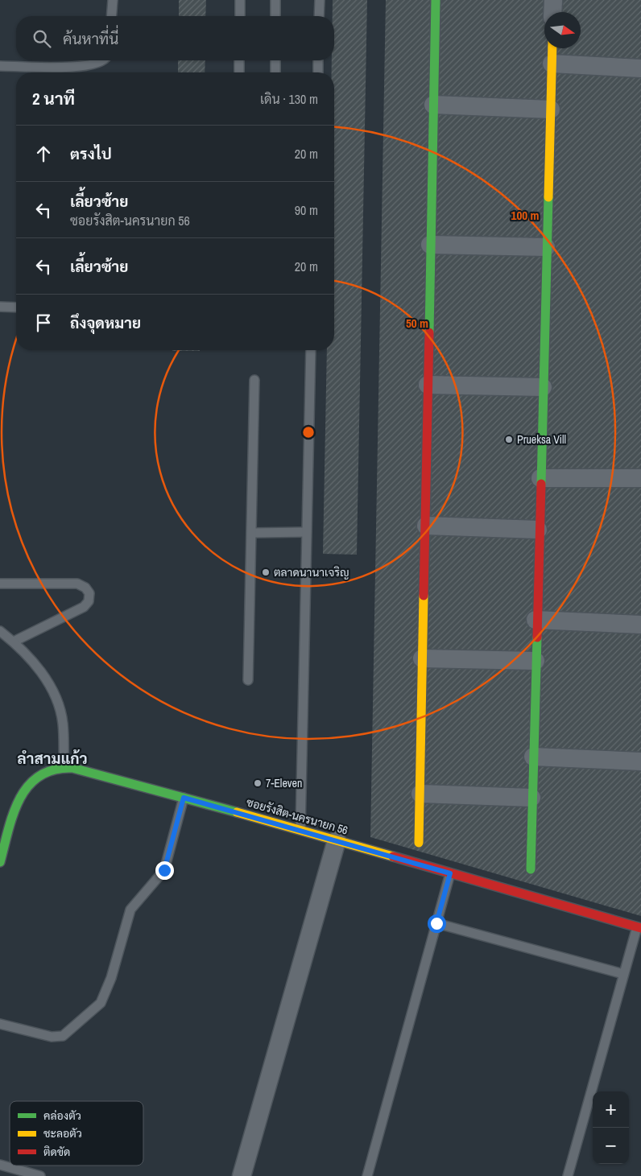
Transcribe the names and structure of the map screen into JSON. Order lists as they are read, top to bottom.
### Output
{
  "streets": {
    "street": ["ซอยรังสิต-นครนายก 56"]
  },
  "districts": ["ลำสามแก้ว"],
  "places": ["Prueksa Vill", "ตลาดนานาเจริญ", "7-Eleven"],
  "legend": ["คล่องตัว", "ชะลอตัว", "ติดขัด"],
  "north": "right",
  "page": {
    "search": "ค้นหาที่นี่",
    "heading": ["2 นาที", "เดิน · 130 m"],
    "list": [
      ["ตรงไป", "20 m"],
      ["เลี้ยวซ้าย", "ซอยรังสิต-นครนายก 56", "90 m"],
      ["เลี้ยวซ้าย", "20 m"],
      "ถึงจุดหมาย"
    ],
    "map_buttons": ["+", "−"]
  },
  "rings": ["100 m", "50 m"]
}
